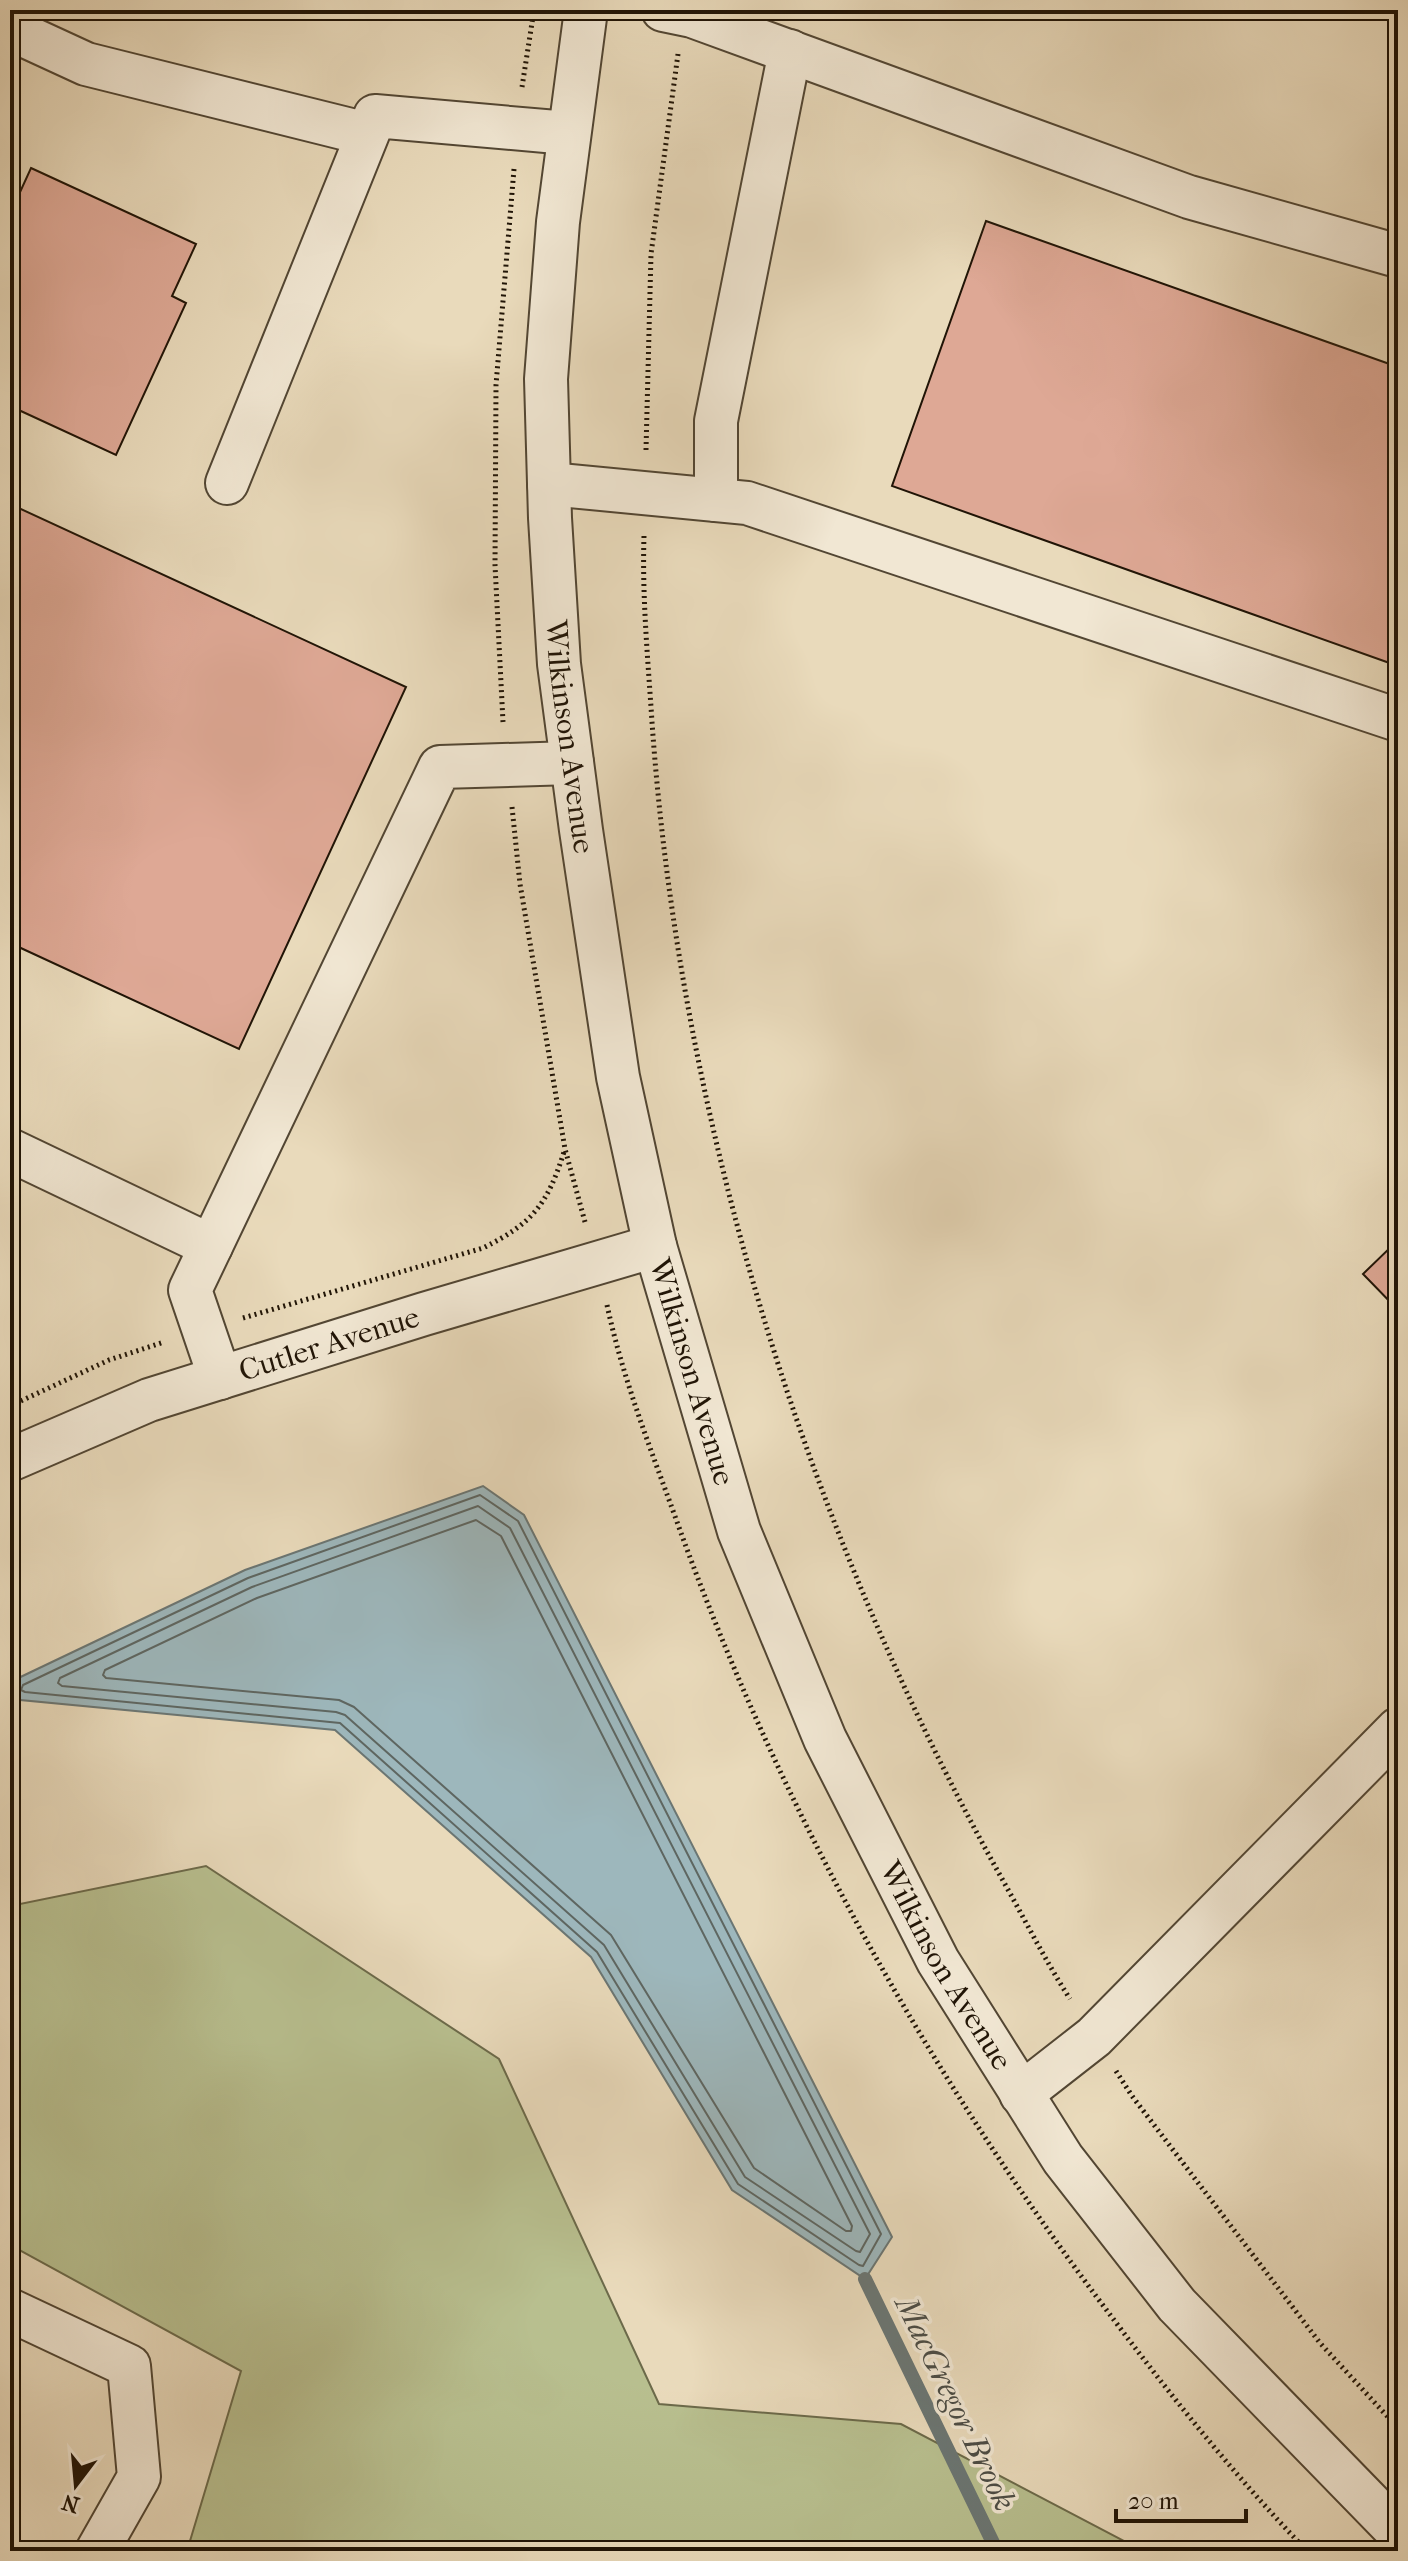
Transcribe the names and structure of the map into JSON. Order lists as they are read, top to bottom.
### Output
{
  "streets": {
    "street": ["Wilkinson Avenue", "Cutler Avenue"]
  },
  "crossings": [
    ["Wilkinson Avenue", "Cutler Avenue"]
  ],
  "water": ["MacGregor Brook"],
  "scale_bar": "20 m",
  "north": "bottom"
}
